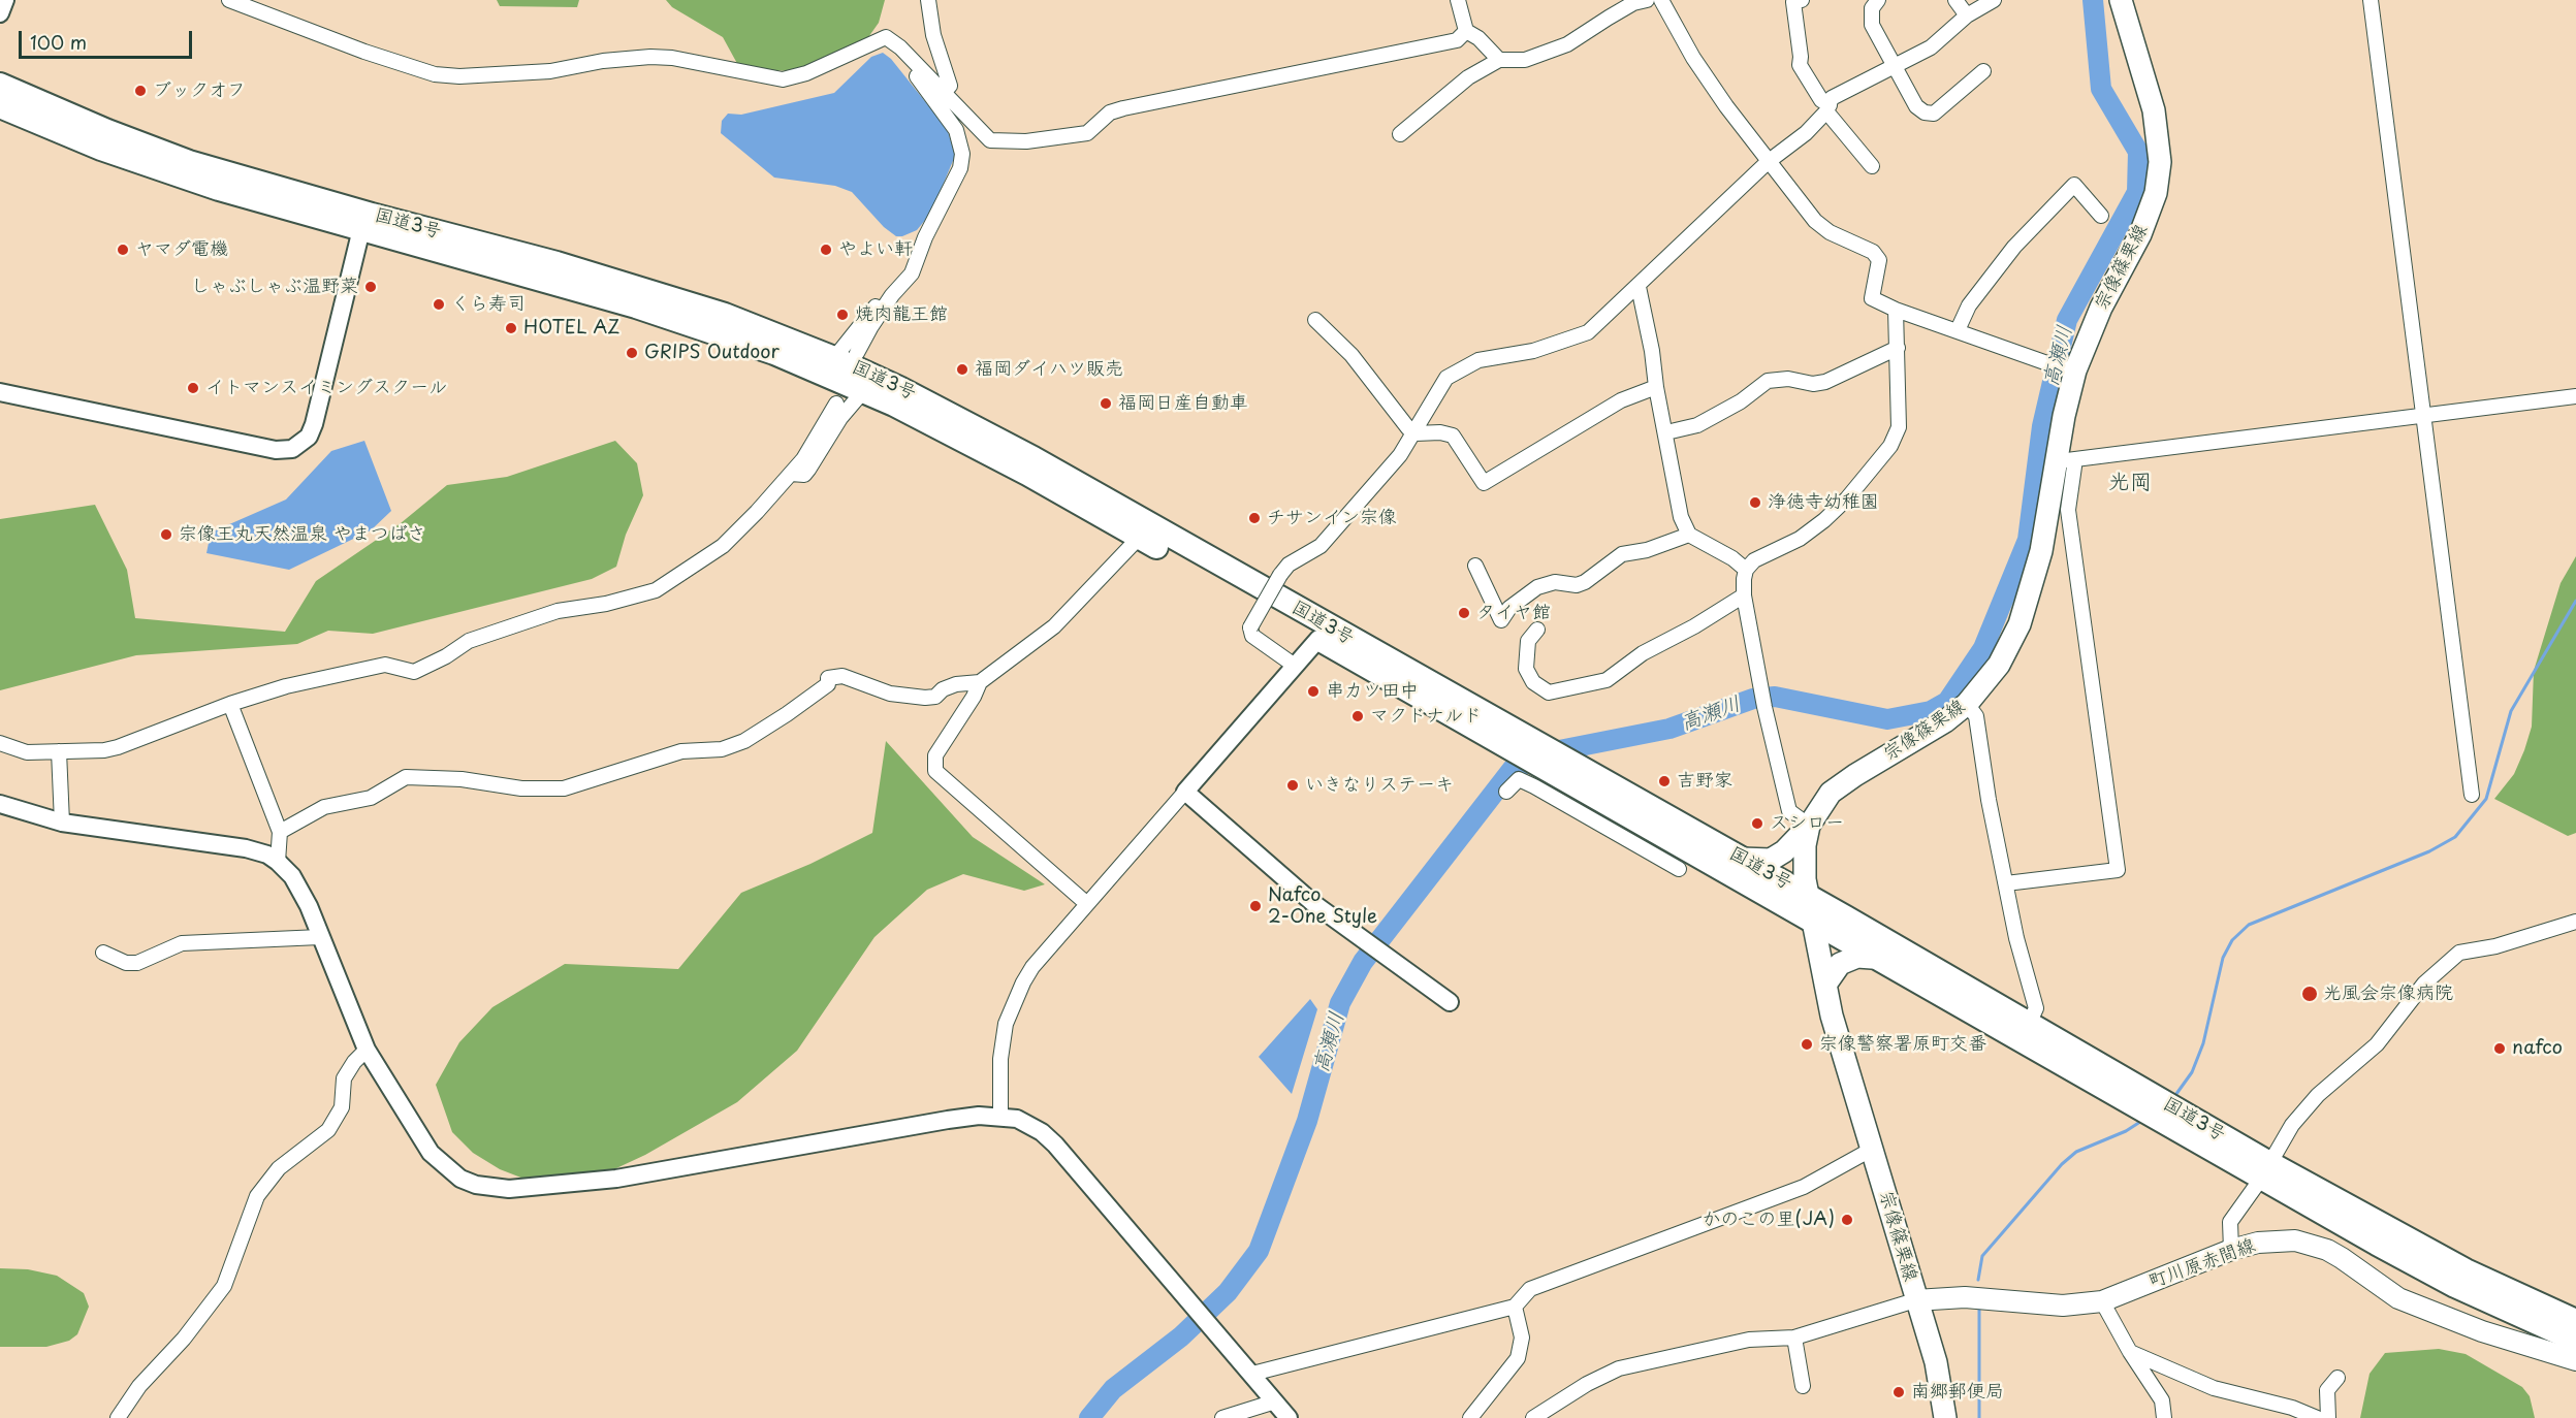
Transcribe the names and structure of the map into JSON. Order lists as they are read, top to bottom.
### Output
{
  "streets": {
    "highway": ["国道3号"],
    "main road": ["宗像篠栗線", "町川原赤間線"]
  },
  "crossings": [
    ["国道3号", "宗像篠栗線"],
    ["宗像篠栗線", "町川原赤間線"]
  ],
  "districts": ["光岡"],
  "water": ["高瀬川"],
  "places": [
    "ブックオフ",
    "ヤマダ電機",
    "やよい軒",
    "しゃぶしゃぶ温野菜",
    "くら寿司",
    "焼肉龍王館",
    "HOTEL AZ",
    "GRIPS Outdoor",
    "福岡ダイハツ販売",
    "イトマンスイミングスクール",
    "福岡日産自動車",
    "浄徳寺幼稚園",
    "チサンイン宗像",
    "宗像王丸天然温泉 やまつばさ",
    "タイヤ館",
    "串カツ田中",
    "マクドナルド",
    "吉野家",
    "いきなりステーキ",
    "スシロー",
    "Nafco 2-One Style",
    "光風会宗像病院",
    "宗像警察署原町交番",
    "nafco",
    "かのこの里(JA)",
    "南郷郵便局"
  ],
  "scale_bar": "100 m"
}
